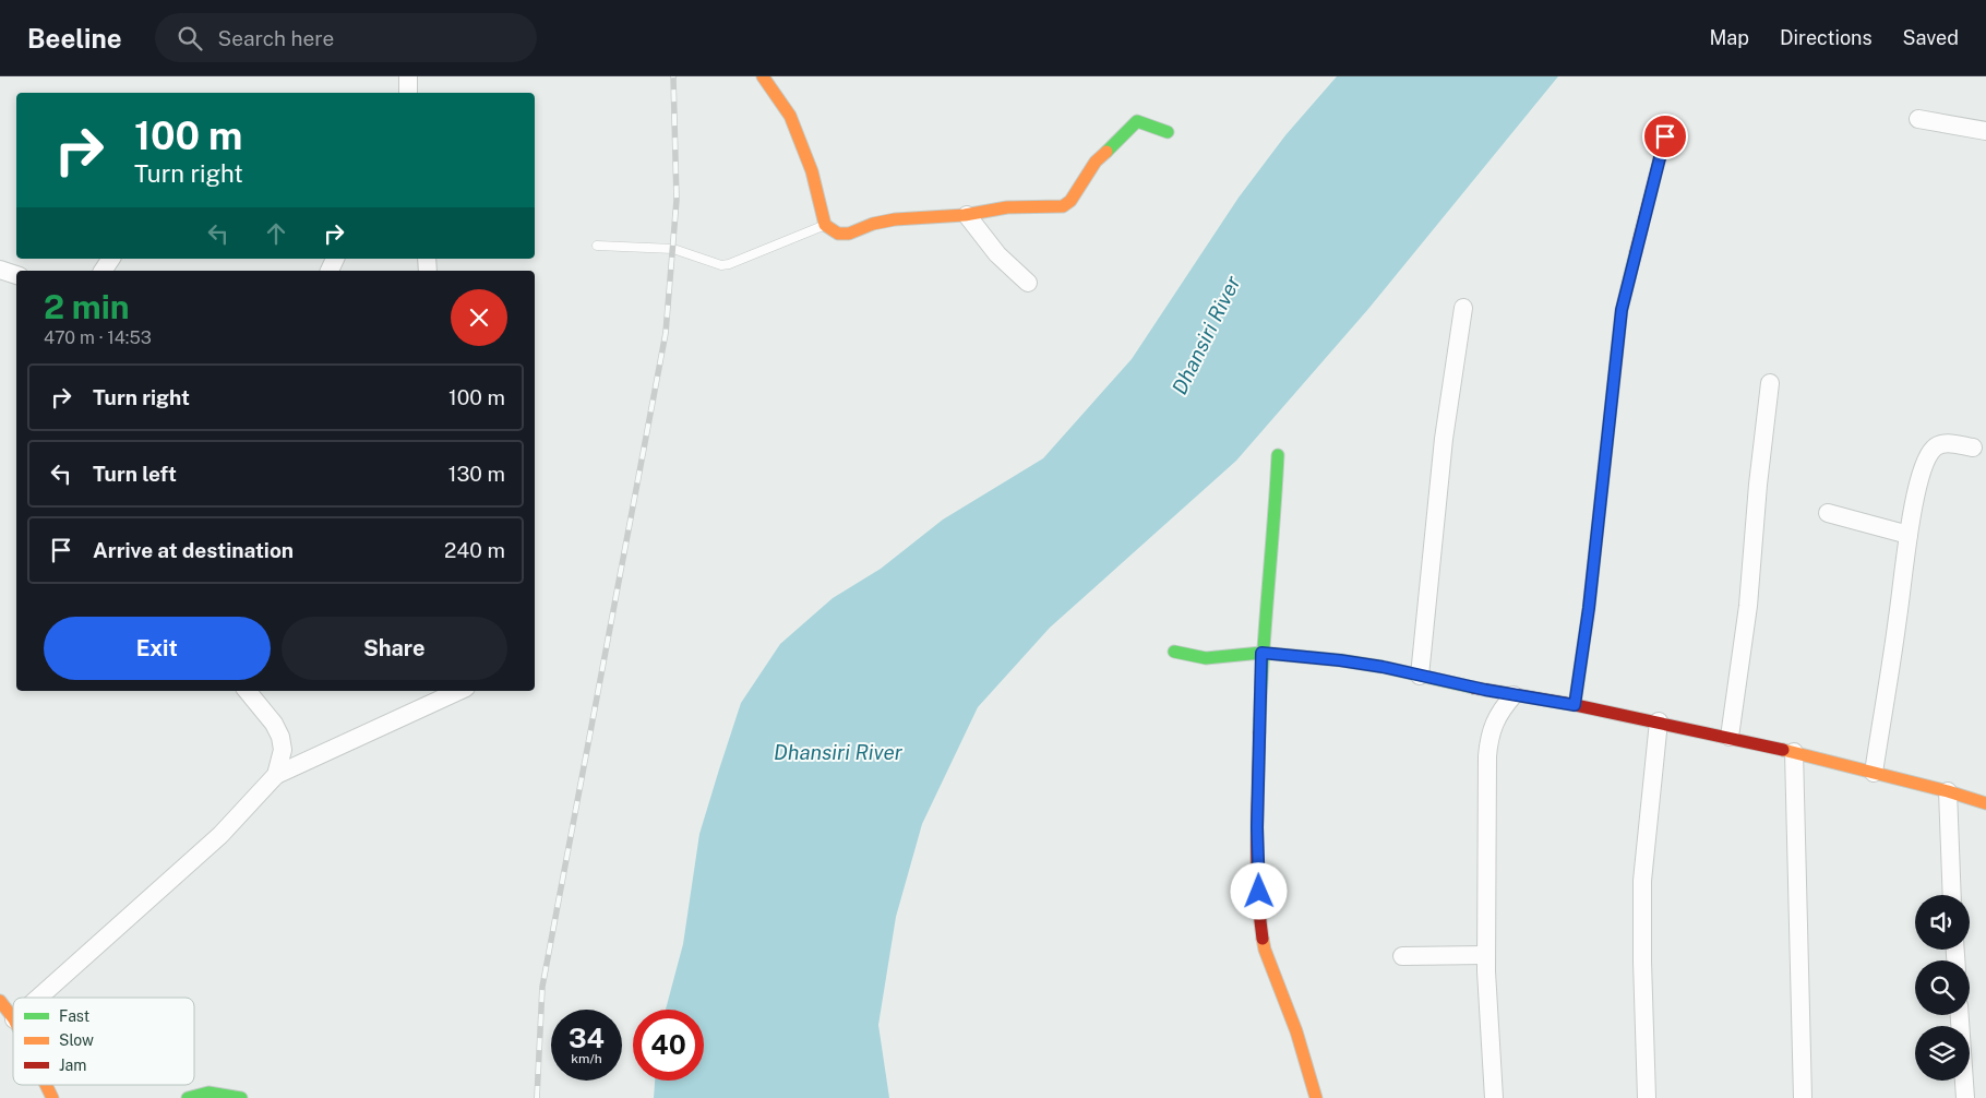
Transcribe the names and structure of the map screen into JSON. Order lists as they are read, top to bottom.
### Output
{
  "water": ["Dhansiri River"],
  "legend": ["Fast", "Slow", "Jam"],
  "page": {
    "header": "Beeline",
    "search": "Search here",
    "nav": ["Map", "Directions", "Saved"],
    "turn": ["100 m", "Turn right"],
    "heading": ["2 min", "470 m · 14:53"],
    "list": [
      {
        "name": "Turn right",
        "value": "100 m"
      },
      {
        "name": "Turn left",
        "value": "130 m"
      },
      {
        "name": "Arrive at destination",
        "value": "240 m"
      }
    ],
    "buttons": ["Exit", "Share"],
    "speed": "34 km/h",
    "limit": "40"
  }
}
